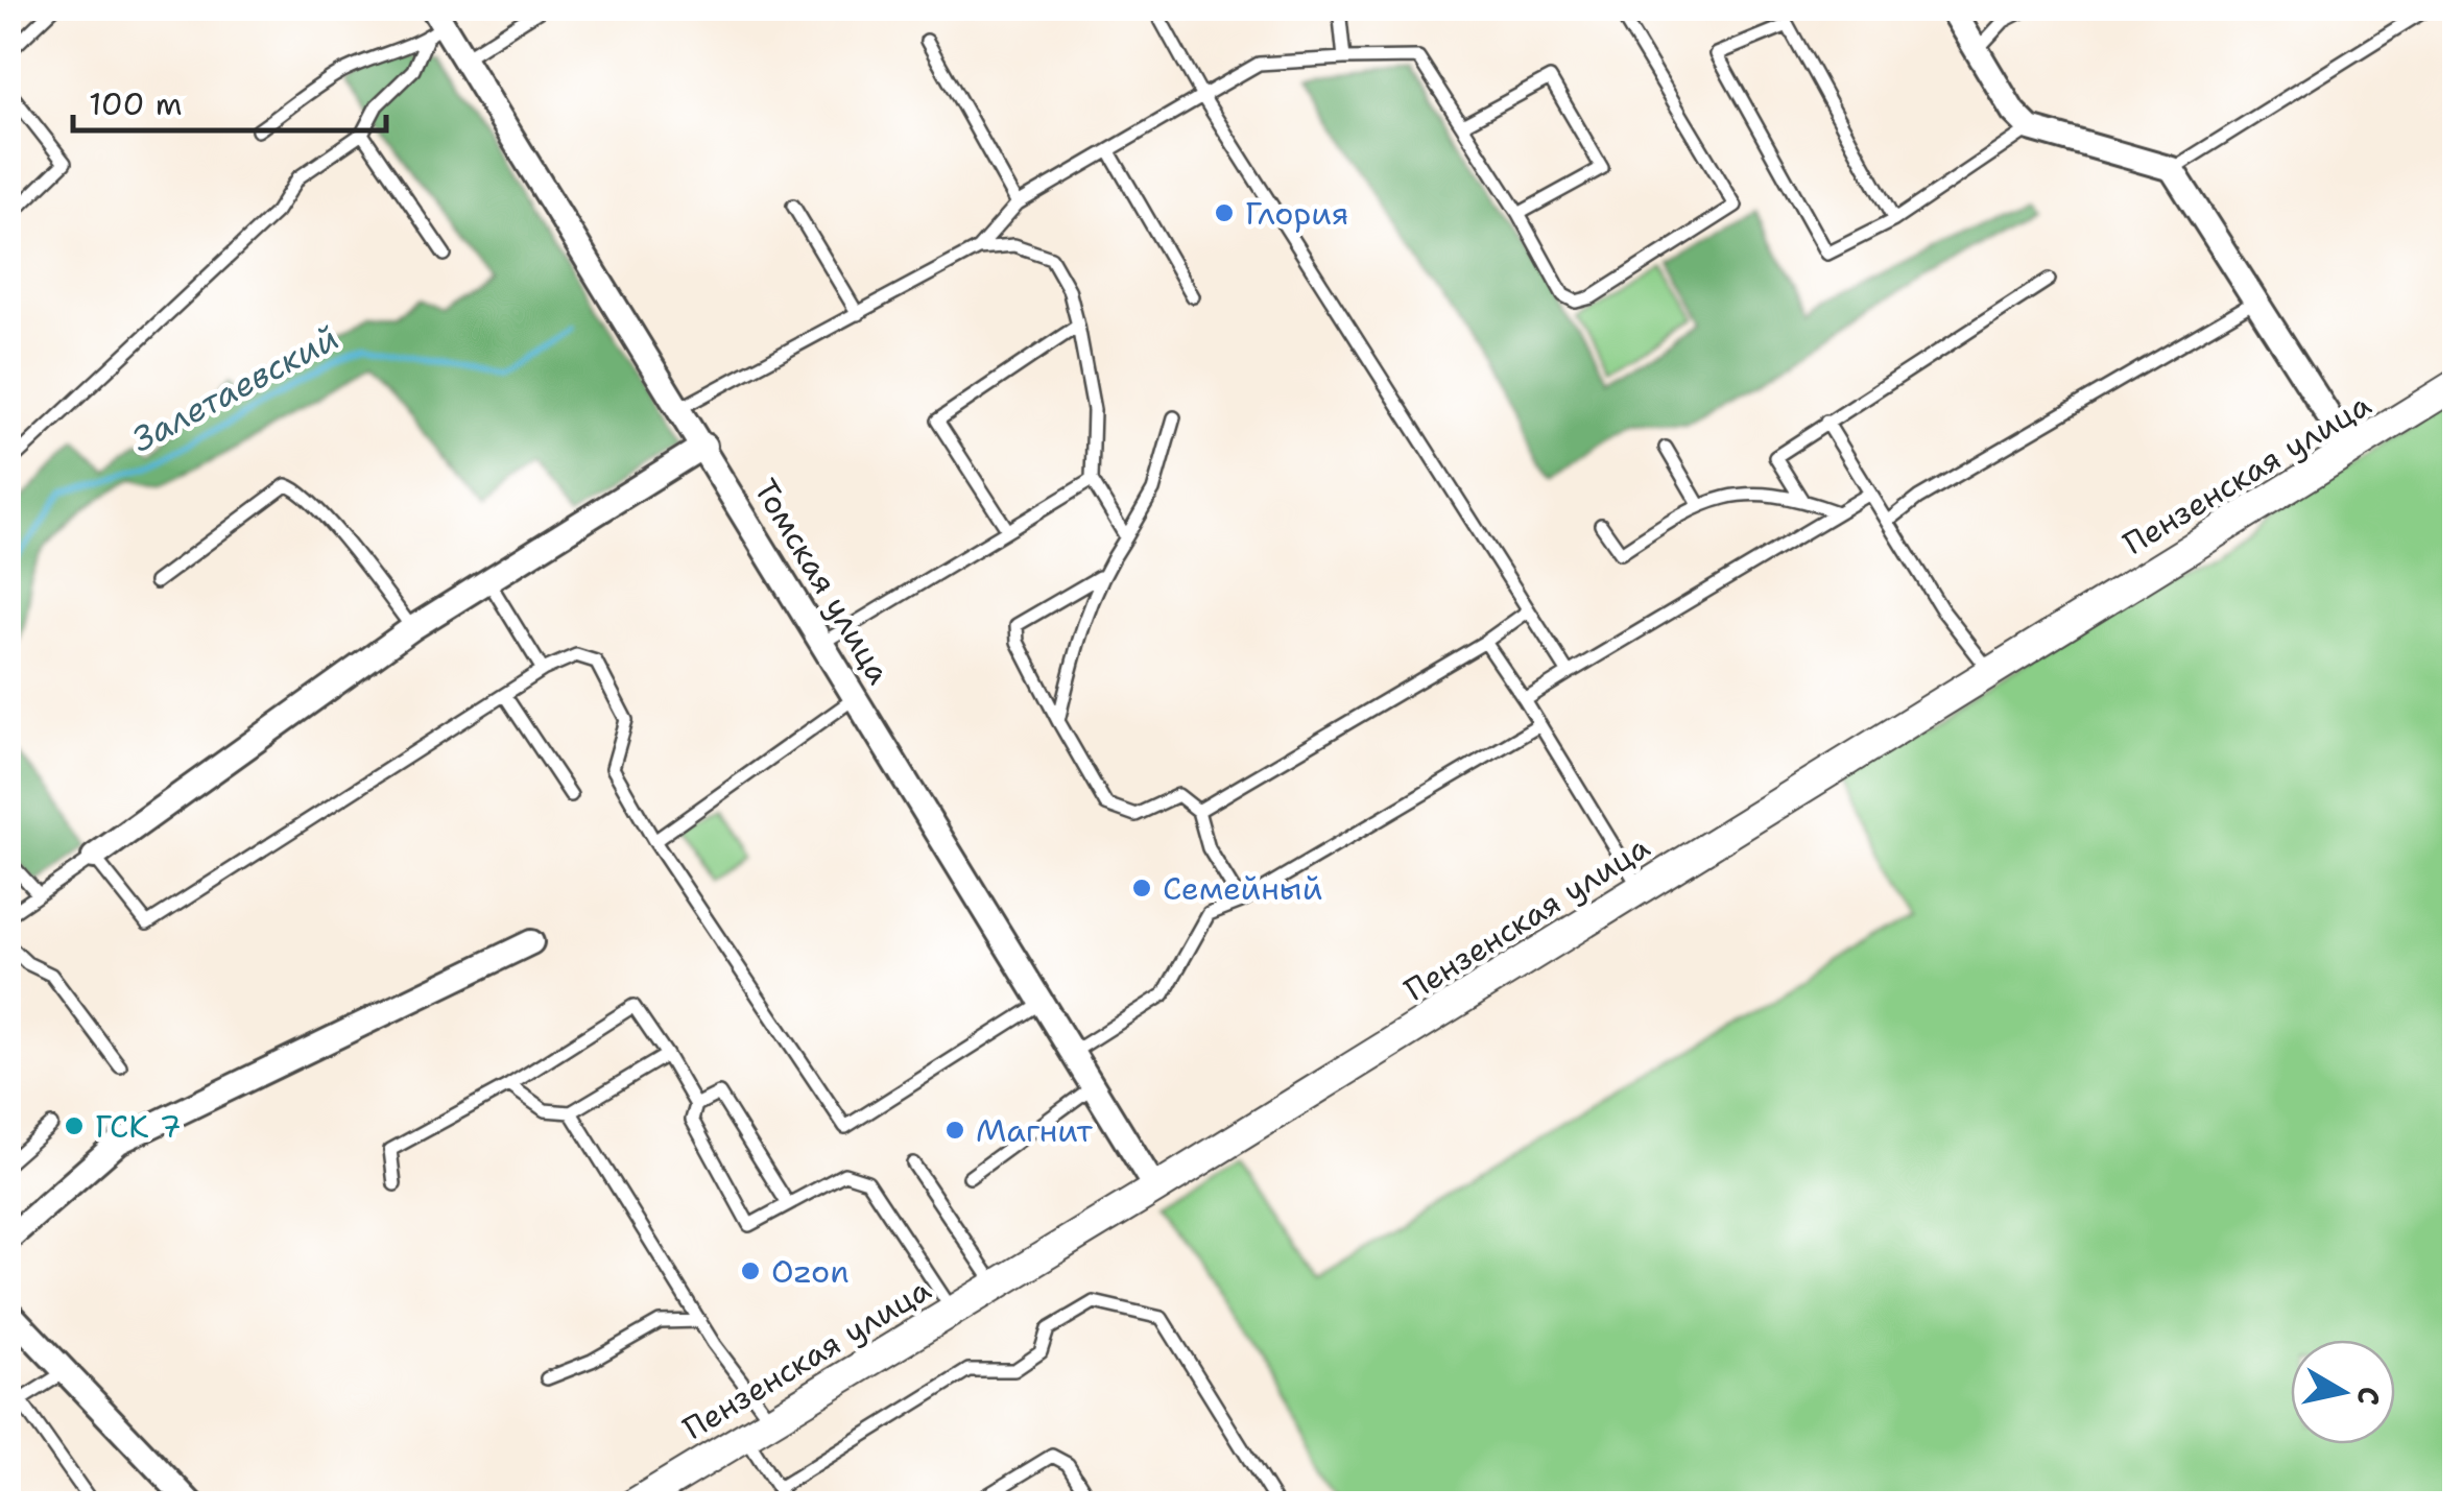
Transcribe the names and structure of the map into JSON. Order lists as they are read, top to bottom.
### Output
{
  "streets": {
    "street": ["Пензенская улица", "Томская улица"]
  },
  "crossings": [
    ["Пензенская улица", "Томская улица"]
  ],
  "water": ["Залетаевский"],
  "places": [
    "Глория",
    "Семейный",
    "ГСК 7",
    "Магнит",
    "Ozon"
  ],
  "scale_bar": "100 m",
  "north": "right"
}
